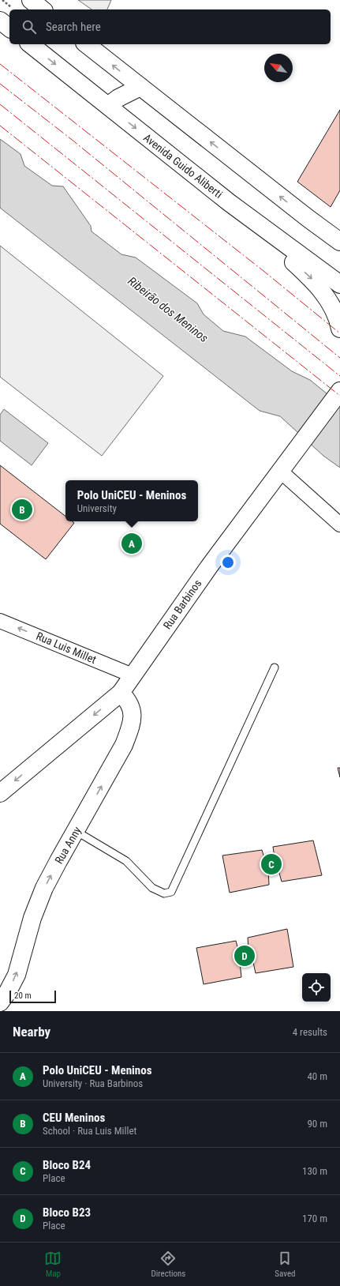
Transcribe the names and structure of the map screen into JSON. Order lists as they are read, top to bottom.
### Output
{
  "streets": {
    "main road": ["Avenida Guido Aliberti", "Rua Barbinos", "Rua Anny"],
    "street": ["Rua Luis Millet"]
  },
  "crossings": [
    ["Rua Barbinos", "Rua Luis Millet"],
    ["Rua Barbinos", "Rua Anny"]
  ],
  "one_way": ["Rua Luis Millet", "Rua Anny"],
  "water": ["Ribeirão dos Meninos"],
  "scale_bar": "20 m",
  "north": "top left",
  "page": {
    "search": "Search here",
    "popup": ["Polo UniCEU - Meninos", "University"],
    "pins": [
      "B",
      "A",
      "C",
      "D"
    ],
    "scale": "20 m",
    "heading": ["Nearby", "4 results"],
    "list": [
      {
        "mark": "A",
        "name": "Polo UniCEU - Meninos",
        "note": "University · Rua Barbinos",
        "value": "40 m"
      },
      {
        "mark": "B",
        "name": "CEU Meninos",
        "note": "School · Rua Luis Millet",
        "value": "90 m"
      },
      {
        "mark": "C",
        "name": "Bloco B24",
        "note": "Place",
        "value": "130 m"
      },
      {
        "mark": "D",
        "name": "Bloco B23",
        "note": "Place",
        "value": "170 m"
      }
    ],
    "nav": ["Map", "Directions", "Saved"]
  }
}
